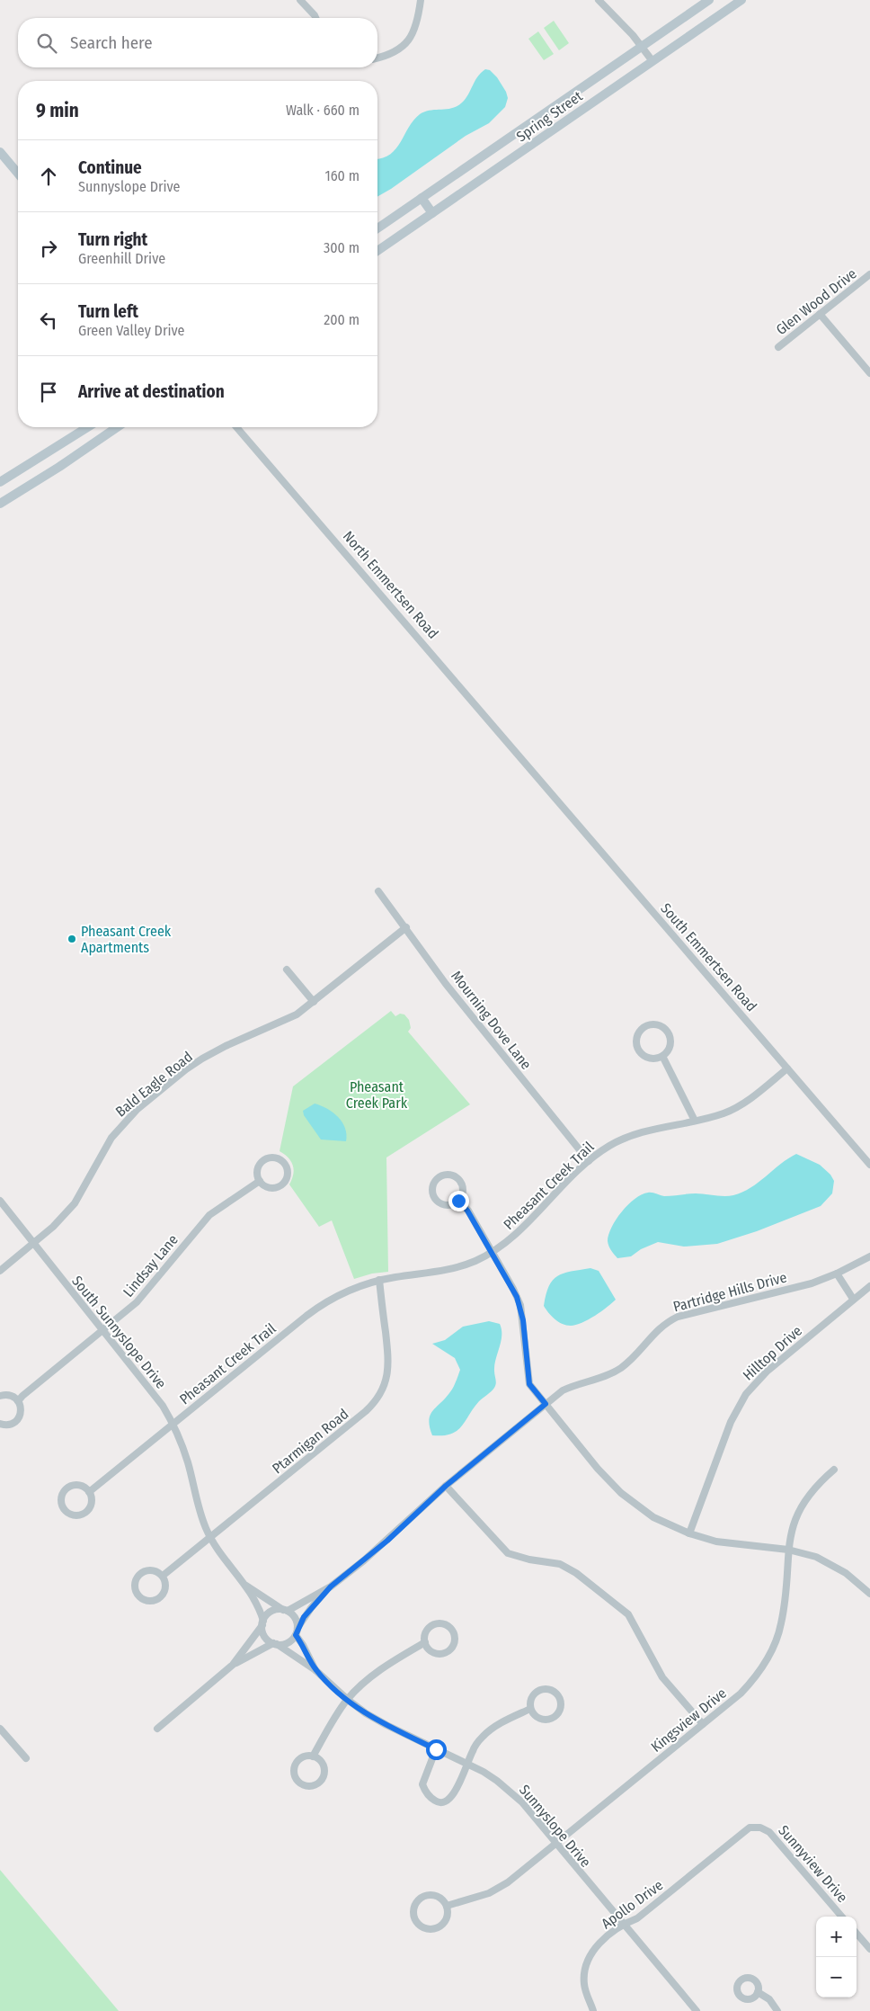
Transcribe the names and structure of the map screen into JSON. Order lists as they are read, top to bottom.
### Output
{
  "streets": {
    "main road": ["Spring Street"],
    "street": [
      "Glen Wood Drive",
      "North Emmertsen Road",
      "South Emmertsen Road",
      "Mourning Dove Lane",
      "Bald Eagle Road",
      "Pheasant Creek Trail",
      "Lindsay Lane",
      "Partridge Hills Drive",
      "South Sunnyslope Drive",
      "Hilltop Drive",
      "Ptarmigan Road",
      "Kingsview Drive",
      "Sunnyslope Drive",
      "Sunnyview Drive",
      "Apollo Drive"
    ]
  },
  "crossings": [
    ["North Emmertsen Road", "South Emmertsen Road"],
    ["South Emmertsen Road", "Pheasant Creek Trail"],
    ["Mourning Dove Lane", "Bald Eagle Road"],
    ["Mourning Dove Lane", "Pheasant Creek Trail"],
    ["Bald Eagle Road", "South Sunnyslope Drive"],
    ["Pheasant Creek Trail", "South Sunnyslope Drive"],
    ["Pheasant Creek Trail", "Ptarmigan Road"],
    ["Lindsay Lane", "South Sunnyslope Drive"],
    ["South Sunnyslope Drive", "Ptarmigan Road"],
    ["South Sunnyslope Drive", "Sunnyslope Drive"],
    ["Kingsview Drive", "Sunnyslope Drive"],
    ["Sunnyslope Drive", "Apollo Drive"],
    ["Sunnyview Drive", "Apollo Drive"]
  ],
  "parks": ["Pheasant Creek Park"],
  "places": ["Pheasant Creek Apartments"],
  "page": {
    "search": "Search here",
    "heading": ["9 min", "Walk · 660 m"],
    "list": [
      ["Continue", "Sunnyslope Drive", "160 m"],
      ["Turn right", "Greenhill Drive", "300 m"],
      ["Turn left", "Green Valley Drive", "200 m"],
      "Arrive at destination"
    ],
    "map_buttons": ["+", "−"]
  }
}
